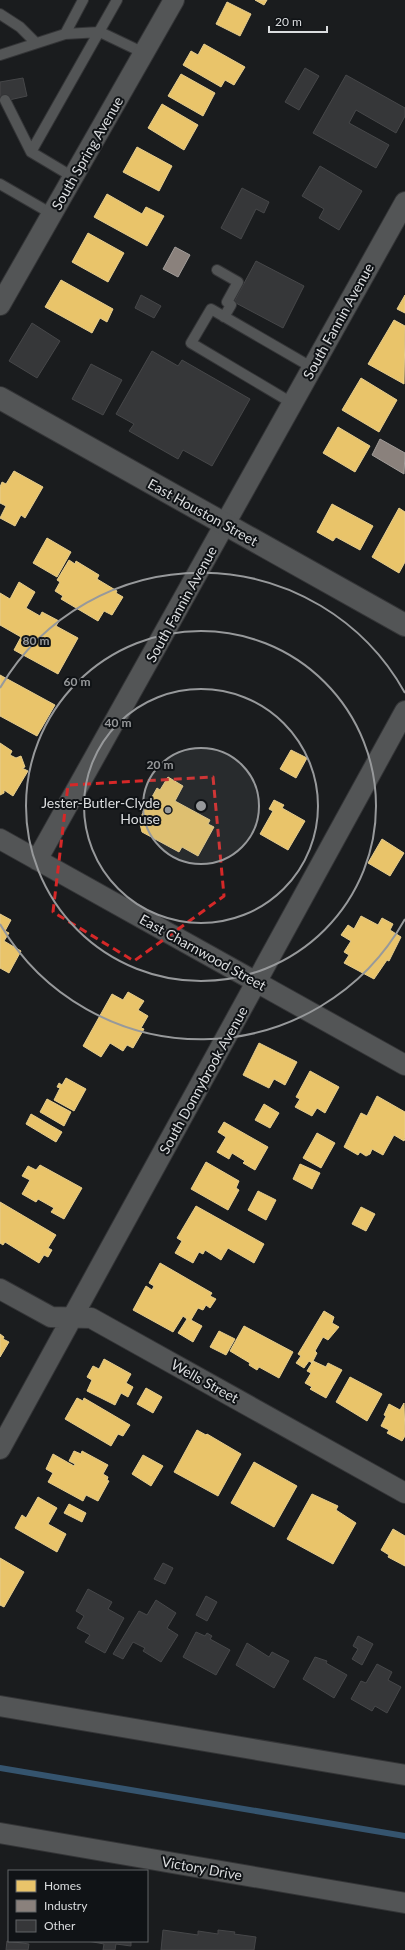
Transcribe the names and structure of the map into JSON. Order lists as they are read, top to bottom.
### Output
{
  "streets": {
    "street": [
      "South Spring Avenue",
      "South Fannin Avenue",
      "East Houston Street",
      "East Charnwood Street",
      "South Donnybrook Avenue",
      "Wells Street",
      "Victory Drive"
    ]
  },
  "crossings": [
    ["South Fannin Avenue", "East Houston Street"],
    ["South Fannin Avenue", "East Charnwood Street"],
    ["East Charnwood Street", "South Donnybrook Avenue"],
    ["South Donnybrook Avenue", "Wells Street"]
  ],
  "places": ["Jester-Butler-Clyde House"],
  "legend": ["Homes", "Industry", "Other"],
  "scale_bar": "20 m",
  "rings": [
    "80 m",
    "60 m",
    "40 m",
    "20 m"
  ]
}
